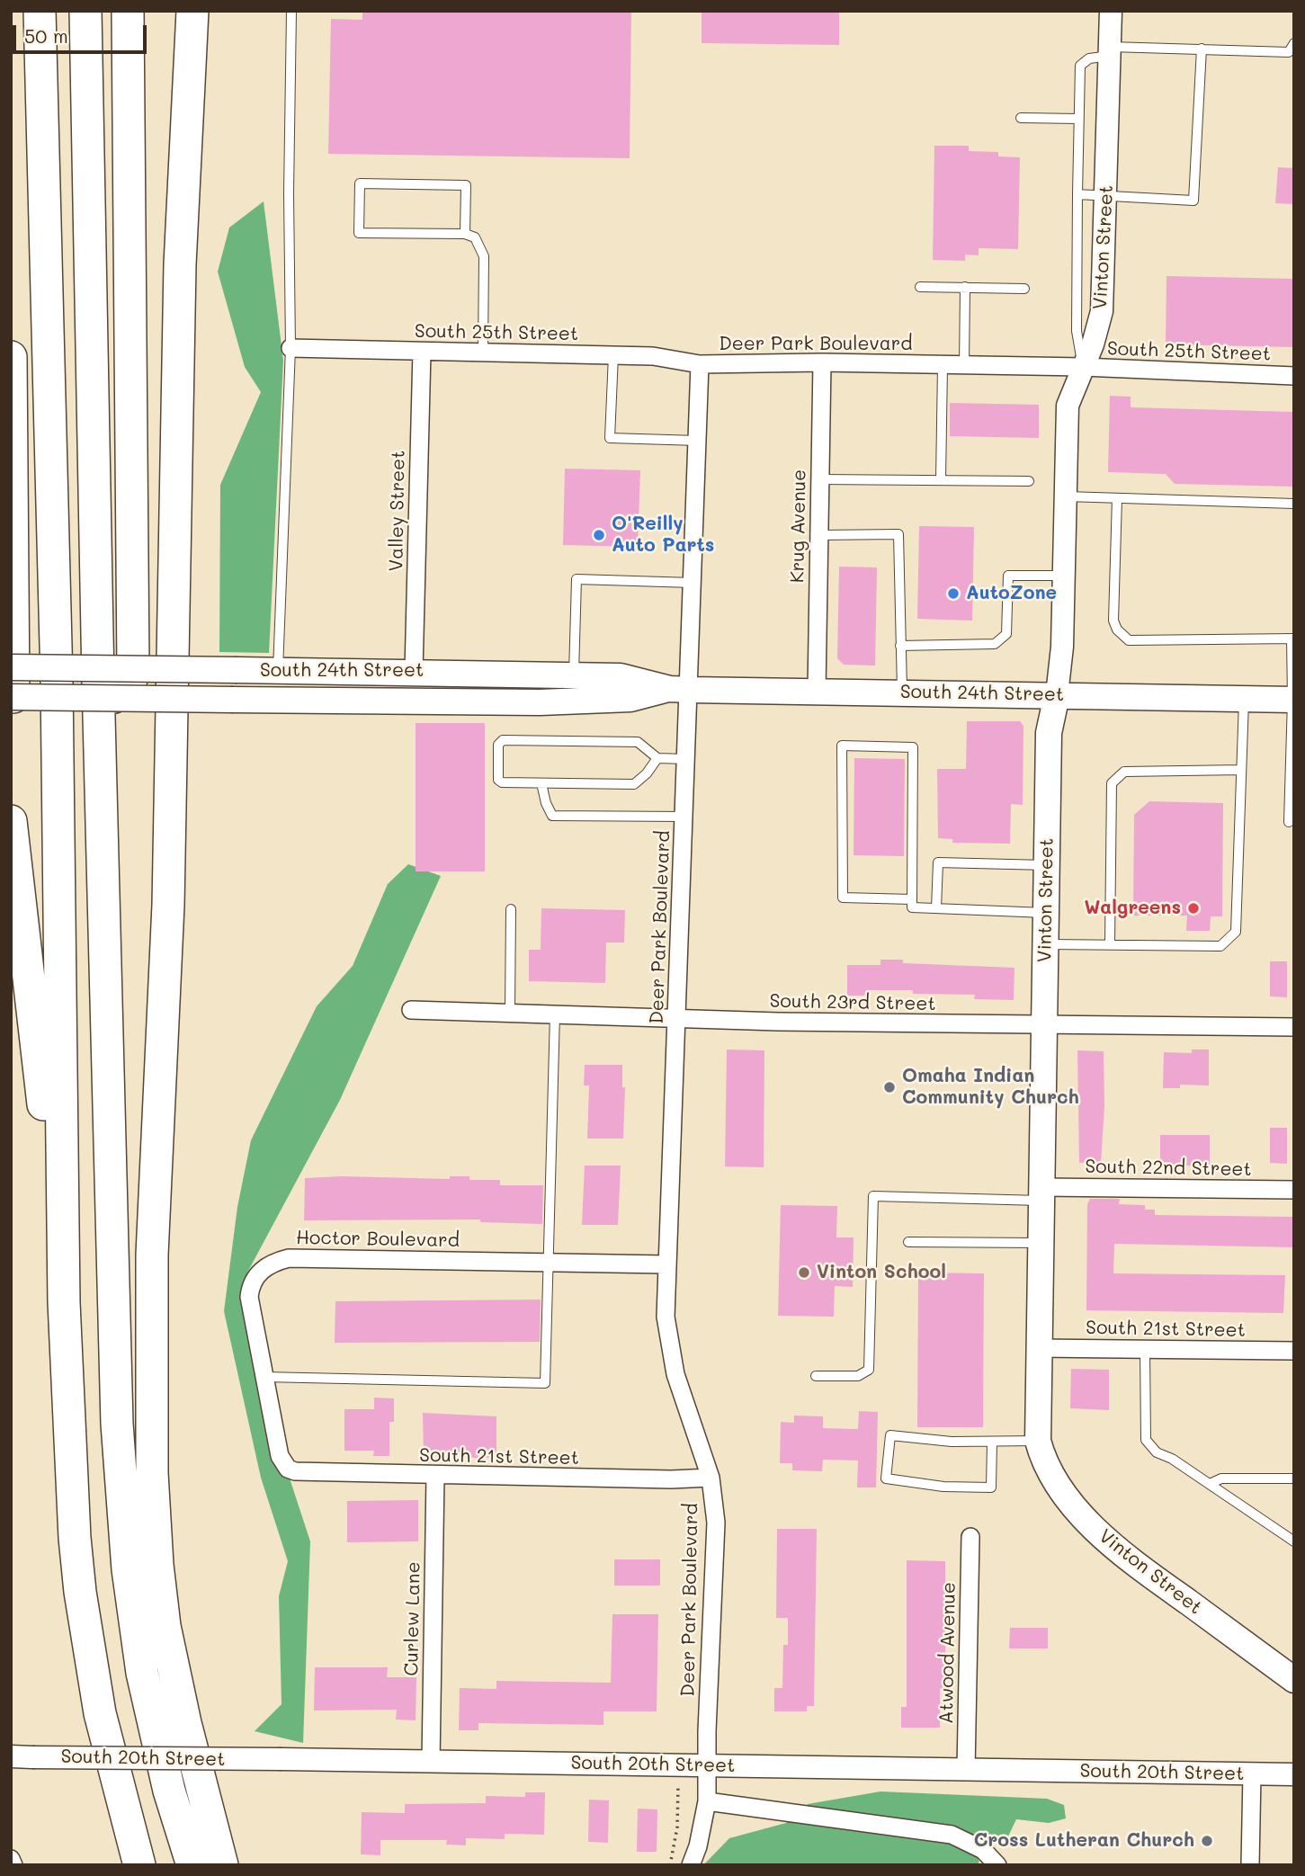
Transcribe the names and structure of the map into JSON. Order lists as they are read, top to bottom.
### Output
{
  "streets": {
    "main road": ["Vinton Street", "South 24th Street"],
    "street": [
      "South 25th Street",
      "Deer Park Boulevard",
      "Valley Street",
      "Krug Avenue",
      "South 23rd Street",
      "South 22nd Street",
      "Hoctor Boulevard",
      "South 21st Street",
      "Curlew Lane",
      "Atwood Avenue",
      "South 20th Street"
    ]
  },
  "crossings": [
    ["Vinton Street", "South 25th Street"],
    ["Vinton Street", "Deer Park Boulevard"],
    ["Vinton Street", "South 24th Street"],
    ["Vinton Street", "South 23rd Street"],
    ["Vinton Street", "South 22nd Street"],
    ["Vinton Street", "South 21st Street"],
    ["South 25th Street", "Deer Park Boulevard"],
    ["South 25th Street", "Valley Street"],
    ["Deer Park Boulevard", "Krug Avenue"],
    ["Deer Park Boulevard", "South 24th Street"],
    ["Deer Park Boulevard", "South 23rd Street"],
    ["Deer Park Boulevard", "Hoctor Boulevard"],
    ["Deer Park Boulevard", "South 21st Street"],
    ["Deer Park Boulevard", "South 20th Street"],
    ["Valley Street", "South 24th Street"],
    ["Krug Avenue", "South 24th Street"],
    ["Hoctor Boulevard", "South 21st Street"],
    ["South 21st Street", "Curlew Lane"],
    ["Curlew Lane", "South 20th Street"],
    ["Atwood Avenue", "South 20th Street"]
  ],
  "places": [
    "O'Reilly Auto Parts",
    "AutoZone",
    "Walgreens",
    "Omaha Indian Community Church",
    "Vinton School",
    "Cross Lutheran Church"
  ],
  "scale_bar": "50 m"
}
